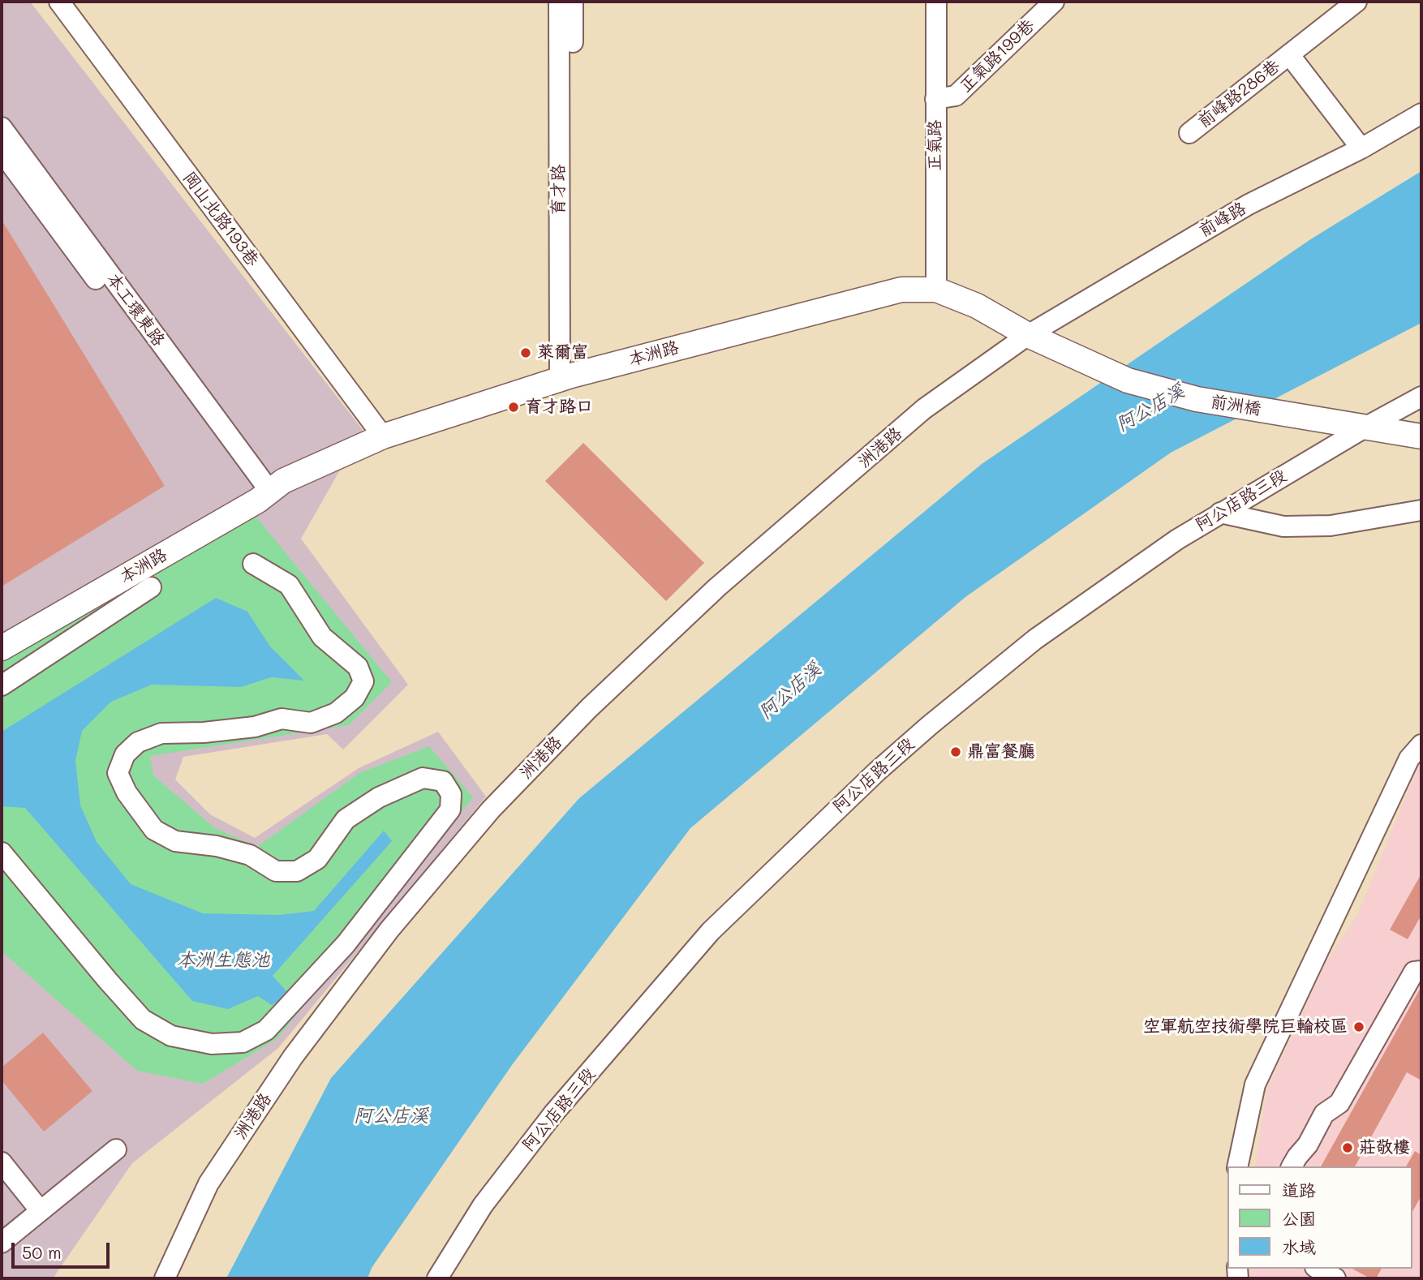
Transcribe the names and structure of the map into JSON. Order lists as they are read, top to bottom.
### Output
{
  "streets": {
    "main road": ["本洲路", "前洲橋"],
    "street": [
      "正氣路199巷",
      "前峰路286巷",
      "正氣路",
      "育才路",
      "岡山北路193巷",
      "前峰路",
      "本工環東路",
      "洲港路",
      "阿公店路三段"
    ]
  },
  "crossings": [
    ["正氣路199巷", "正氣路"],
    ["前峰路286巷", "前峰路"],
    ["正氣路", "本洲路"],
    ["育才路", "本洲路"],
    ["岡山北路193巷", "本洲路"],
    ["前峰路", "本洲路"],
    ["前峰路", "前洲橋"],
    ["前峰路", "洲港路"],
    ["本工環東路", "本洲路"],
    ["本洲路", "前洲橋"],
    ["本洲路", "洲港路"],
    ["前洲橋", "洲港路"],
    ["前洲橋", "阿公店路三段"]
  ],
  "water": ["阿公店溪", "本洲生態池"],
  "places": [
    "萊爾富",
    "育才路口",
    "鼎富餐廳",
    "空軍航空技術學院巨輪校區",
    "莊敬樓"
  ],
  "legend": ["道路", "公園", "水域"],
  "scale_bar": "50 m"
}
